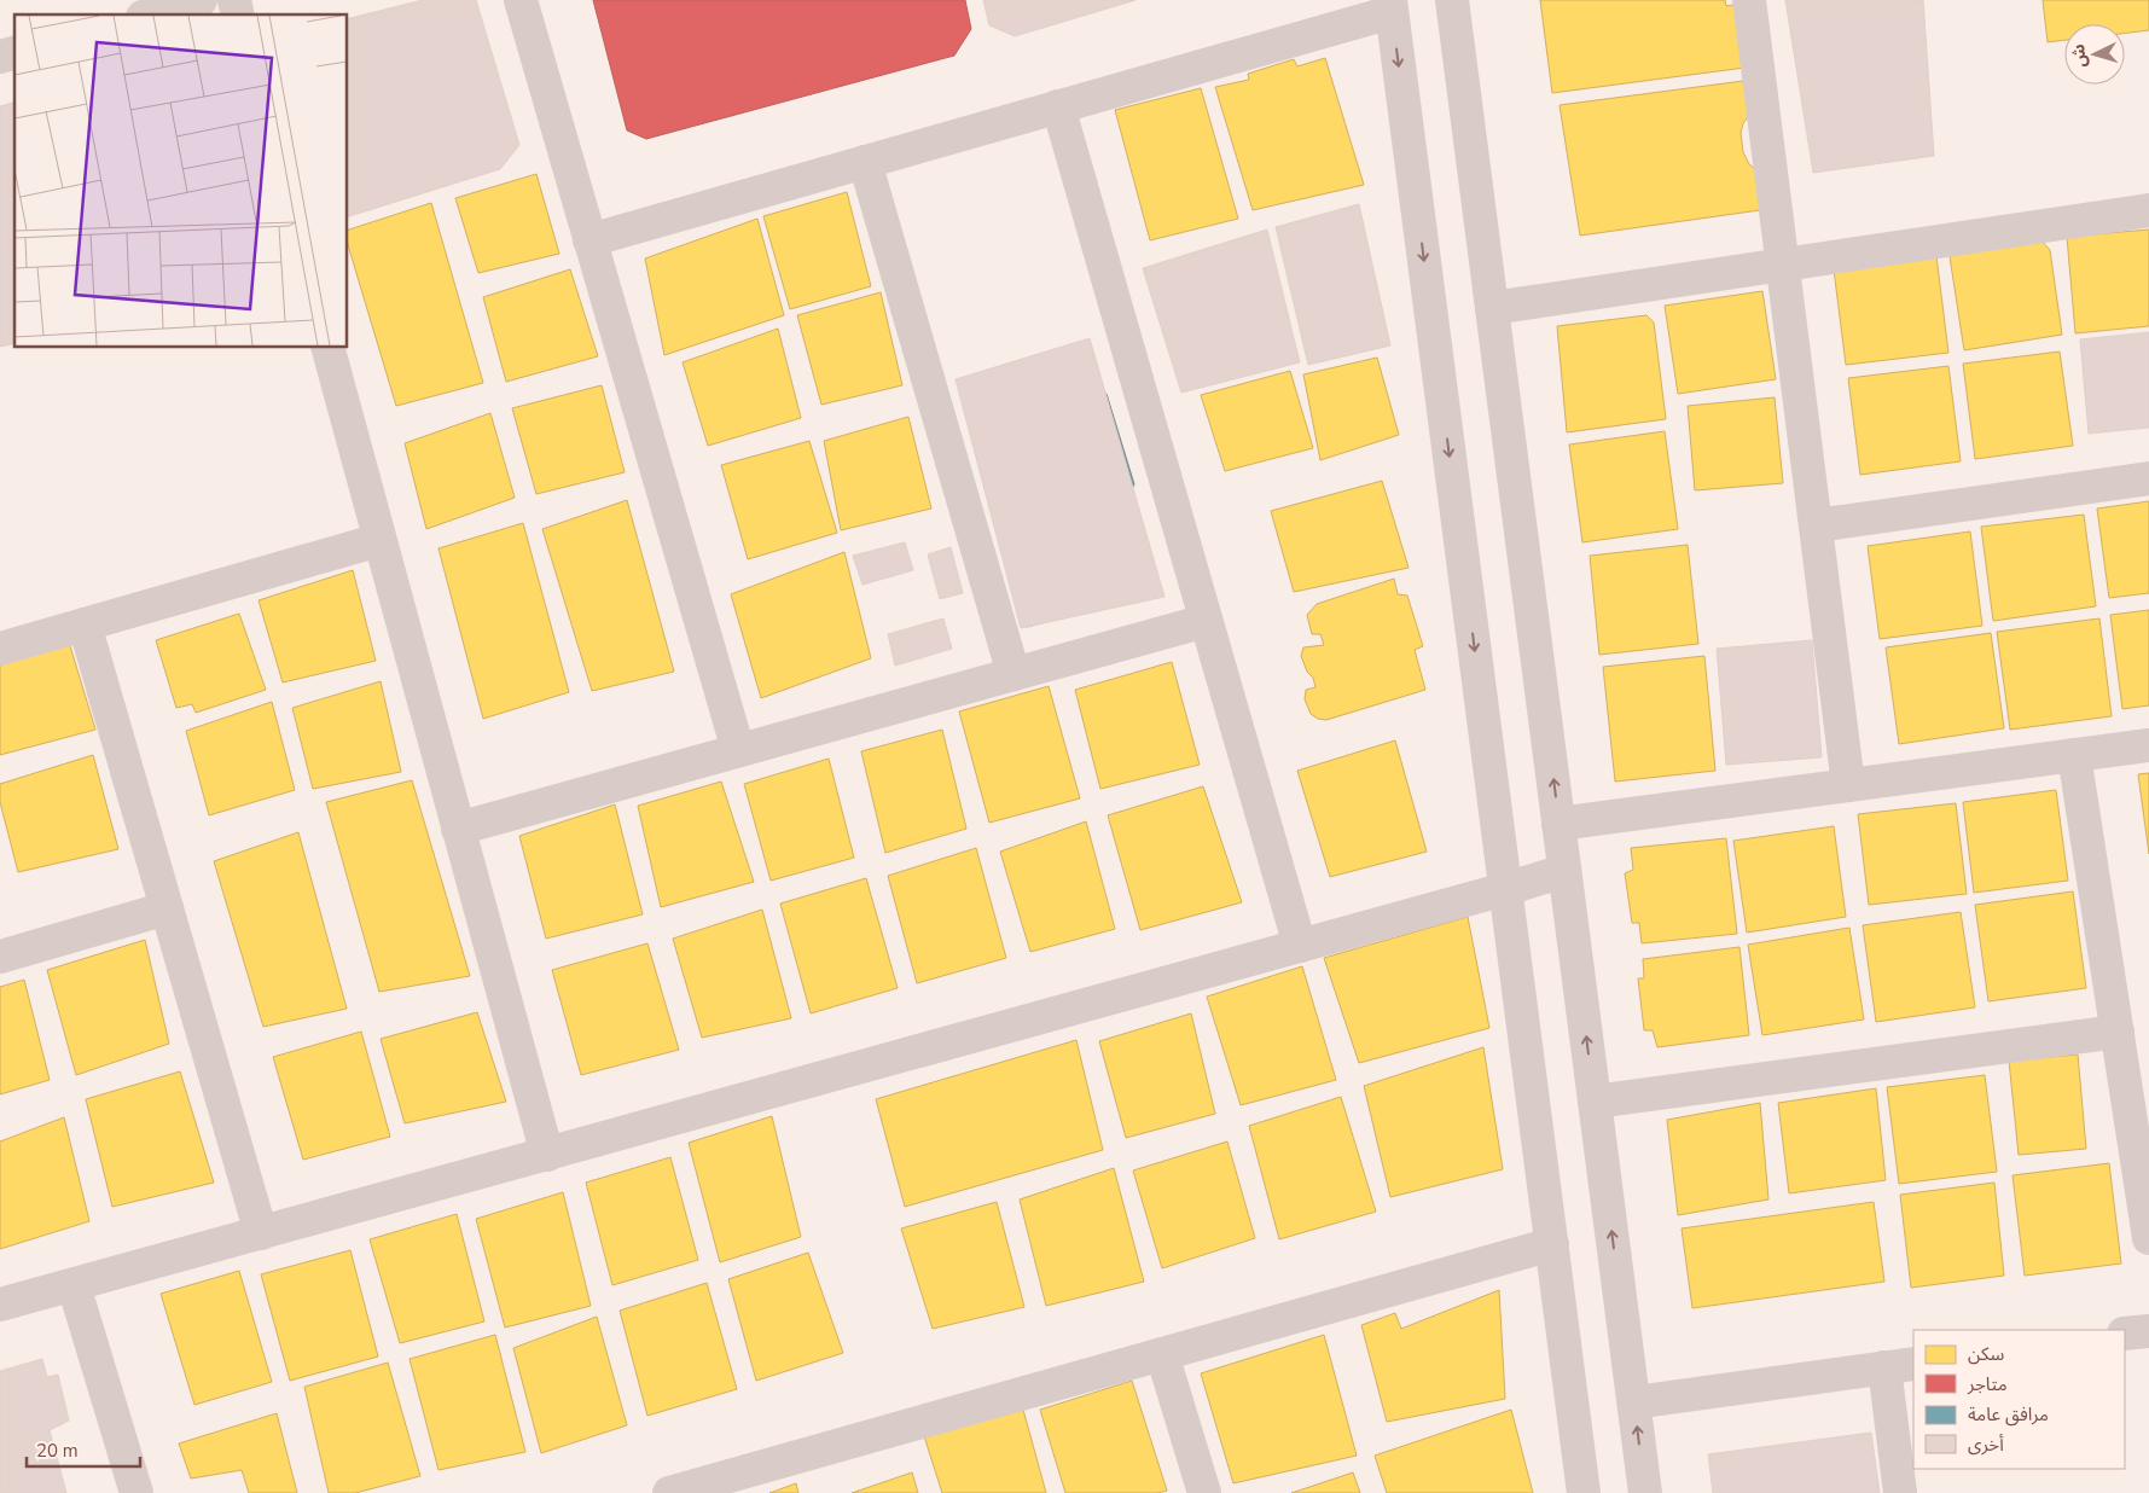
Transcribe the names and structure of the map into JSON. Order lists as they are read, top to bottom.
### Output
{
  "legend": [
    "سكن",
    "متاجر",
    "مرافق عامة",
    "أخرى"
  ],
  "scale_bar": "20 m",
  "north": "left"
}
